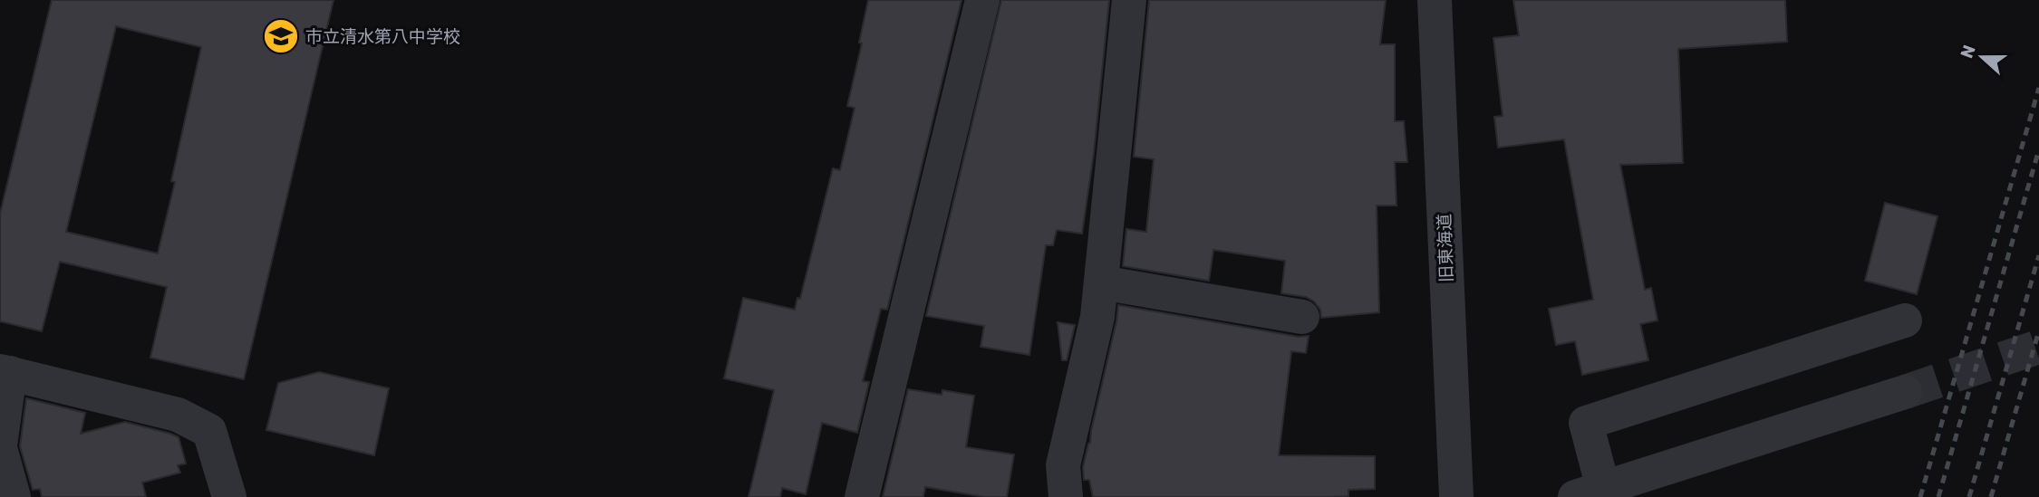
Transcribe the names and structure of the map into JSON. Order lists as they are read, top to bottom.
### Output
{
  "streets": {
    "street": ["旧東海道"]
  },
  "places": {
    "school or university": ["市立清水第八中学校"]
  },
  "north": "left"
}
